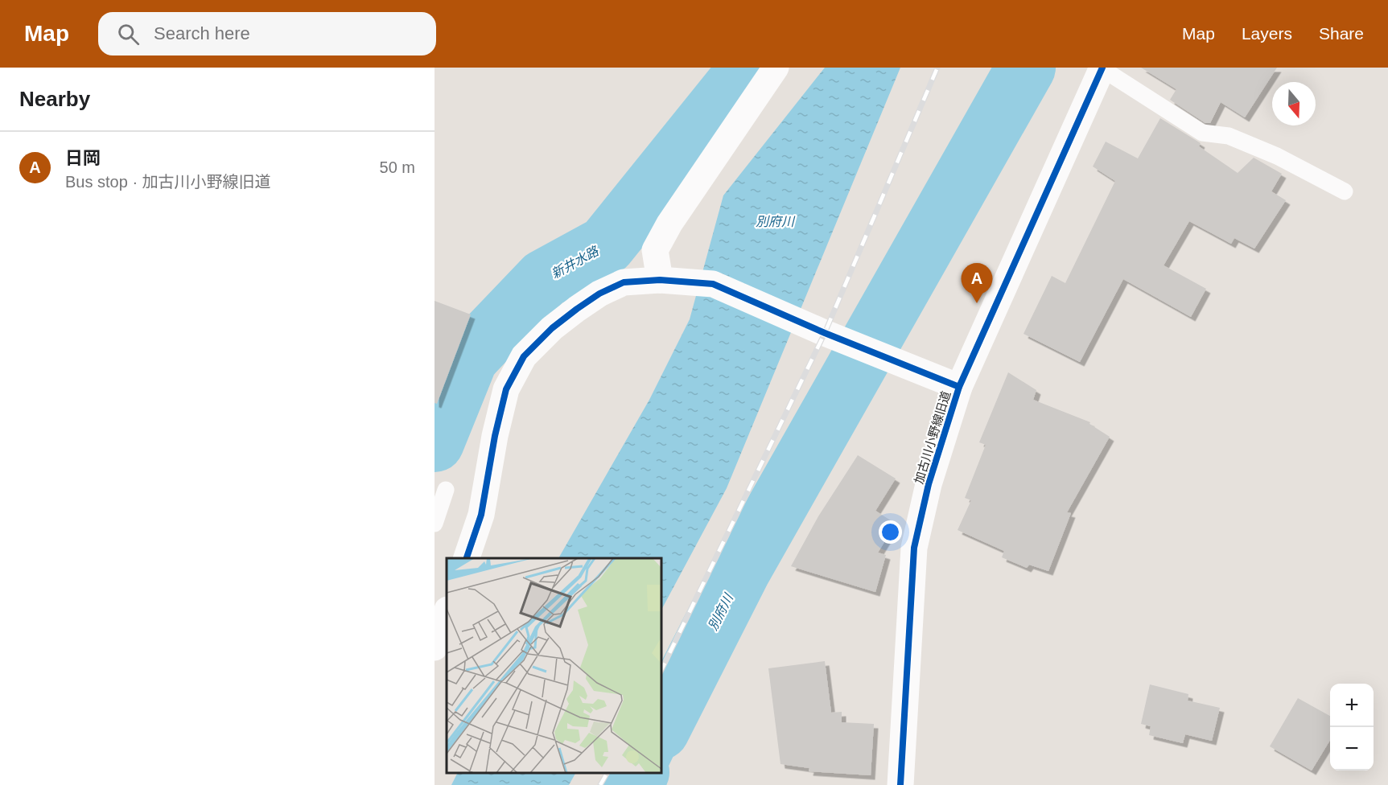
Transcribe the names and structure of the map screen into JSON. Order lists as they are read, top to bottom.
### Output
{
  "streets": {
    "street": ["加古川小野線旧道"]
  },
  "water": ["別府川", "新井水路"],
  "north": "bottom",
  "page": {
    "header": "Map",
    "search": "Search here",
    "nav": ["Map", "Layers", "Share"],
    "heading": "Nearby",
    "list": [
      {
        "mark": "A",
        "name": "日岡",
        "note": "Bus stop · 加古川小野線旧道",
        "value": "50 m"
      }
    ],
    "pins": "A",
    "map_buttons": ["+", "−"]
  }
}
